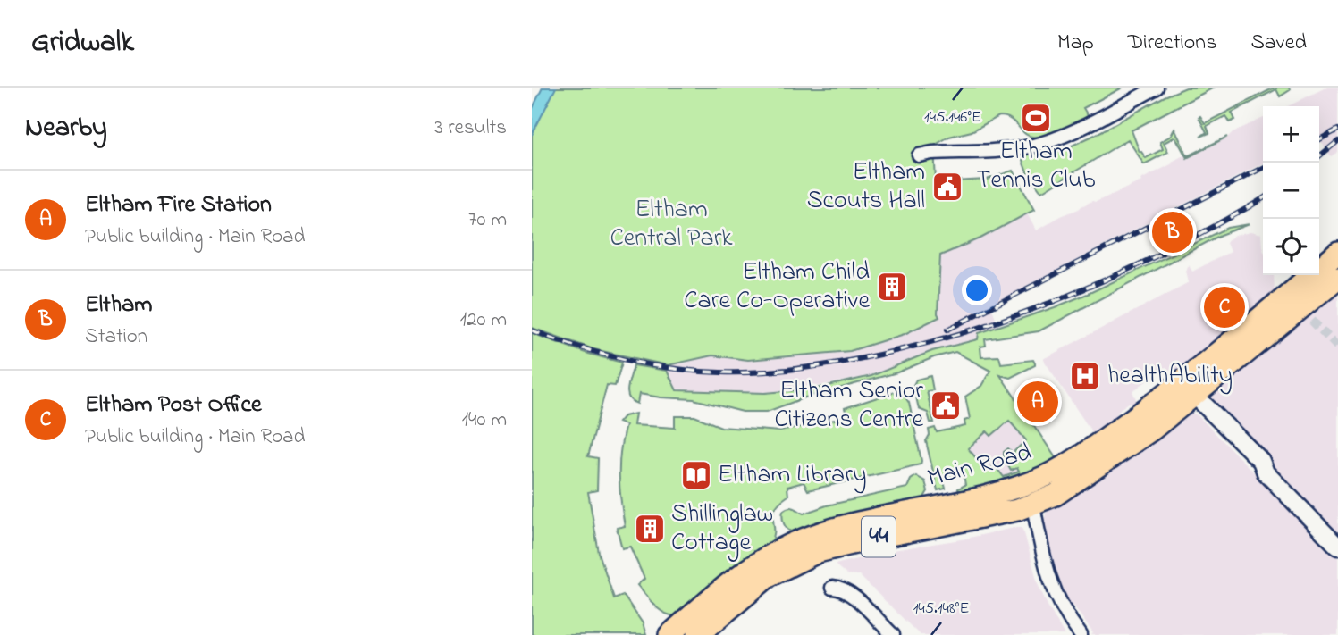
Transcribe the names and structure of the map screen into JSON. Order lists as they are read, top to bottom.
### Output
{
  "streets": {
    "main road": ["Main Road", "44"]
  },
  "parks": ["Eltham Central Park"],
  "places": {
    "sports": ["Eltham Tennis Club"],
    "public building": ["Eltham Scouts Hall", "Eltham Senior Citizens Centre"],
    "building": ["Eltham Child Care Co-Operative", "Shillinglaw Cottage"],
    "hospital": ["healthAbility"],
    "library": ["Eltham Library"]
  },
  "page": {
    "header": "Gridwalk",
    "nav": ["Map", "Directions", "Saved"],
    "heading": ["Nearby", "3 results"],
    "map_buttons": ["+", "−"],
    "list": [
      {
        "mark": "A",
        "name": "Eltham Fire Station",
        "note": "Public building · Main Road",
        "value": "70 m"
      },
      {
        "mark": "B",
        "name": "Eltham",
        "note": "Station",
        "value": "120 m"
      },
      {
        "mark": "C",
        "name": "Eltham Post Office",
        "note": "Public building · Main Road",
        "value": "140 m"
      }
    ],
    "pins": ["B", "C", "A"]
  },
  "coordinates": ["145.146°E", "145.148°E"]
}
